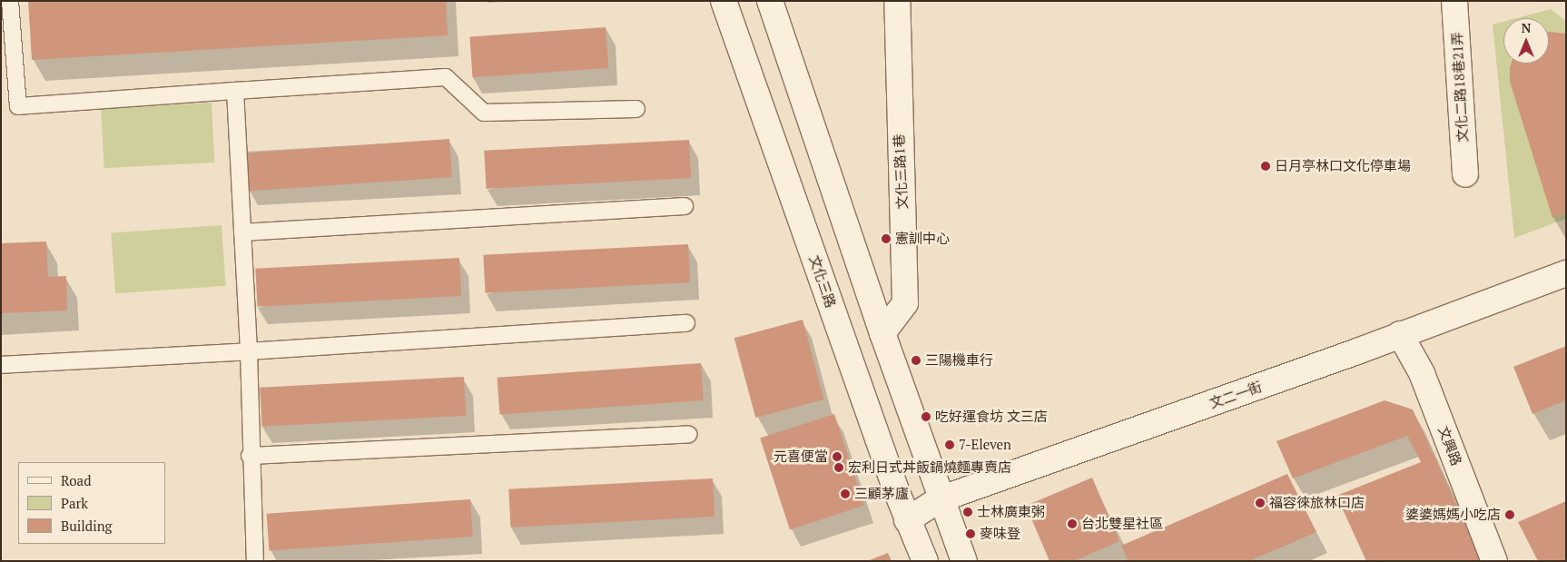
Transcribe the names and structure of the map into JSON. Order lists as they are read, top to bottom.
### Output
{
  "streets": {
    "street": [
      "文化二路18巷21弄",
      "文化三路1巷",
      "文化三路",
      "文二一街",
      "文興路"
    ]
  },
  "crossings": [
    ["文化三路", "文二一街"],
    ["文二一街", "文興路"]
  ],
  "places": [
    "日月亭林口文化停車場",
    "憲訓中心",
    "三陽機車行",
    "吃好運食坊 文三店",
    "7-Eleven",
    "元喜便當",
    "宏利日式丼飯鍋燒麵專賣店",
    "三顧茅廬",
    "福容徠旅林口店",
    "士林廣東粥",
    "婆婆媽媽小吃店",
    "台北雙星社區",
    "麥味登"
  ],
  "legend": ["Road", "Park", "Building"],
  "north": "top"
}
